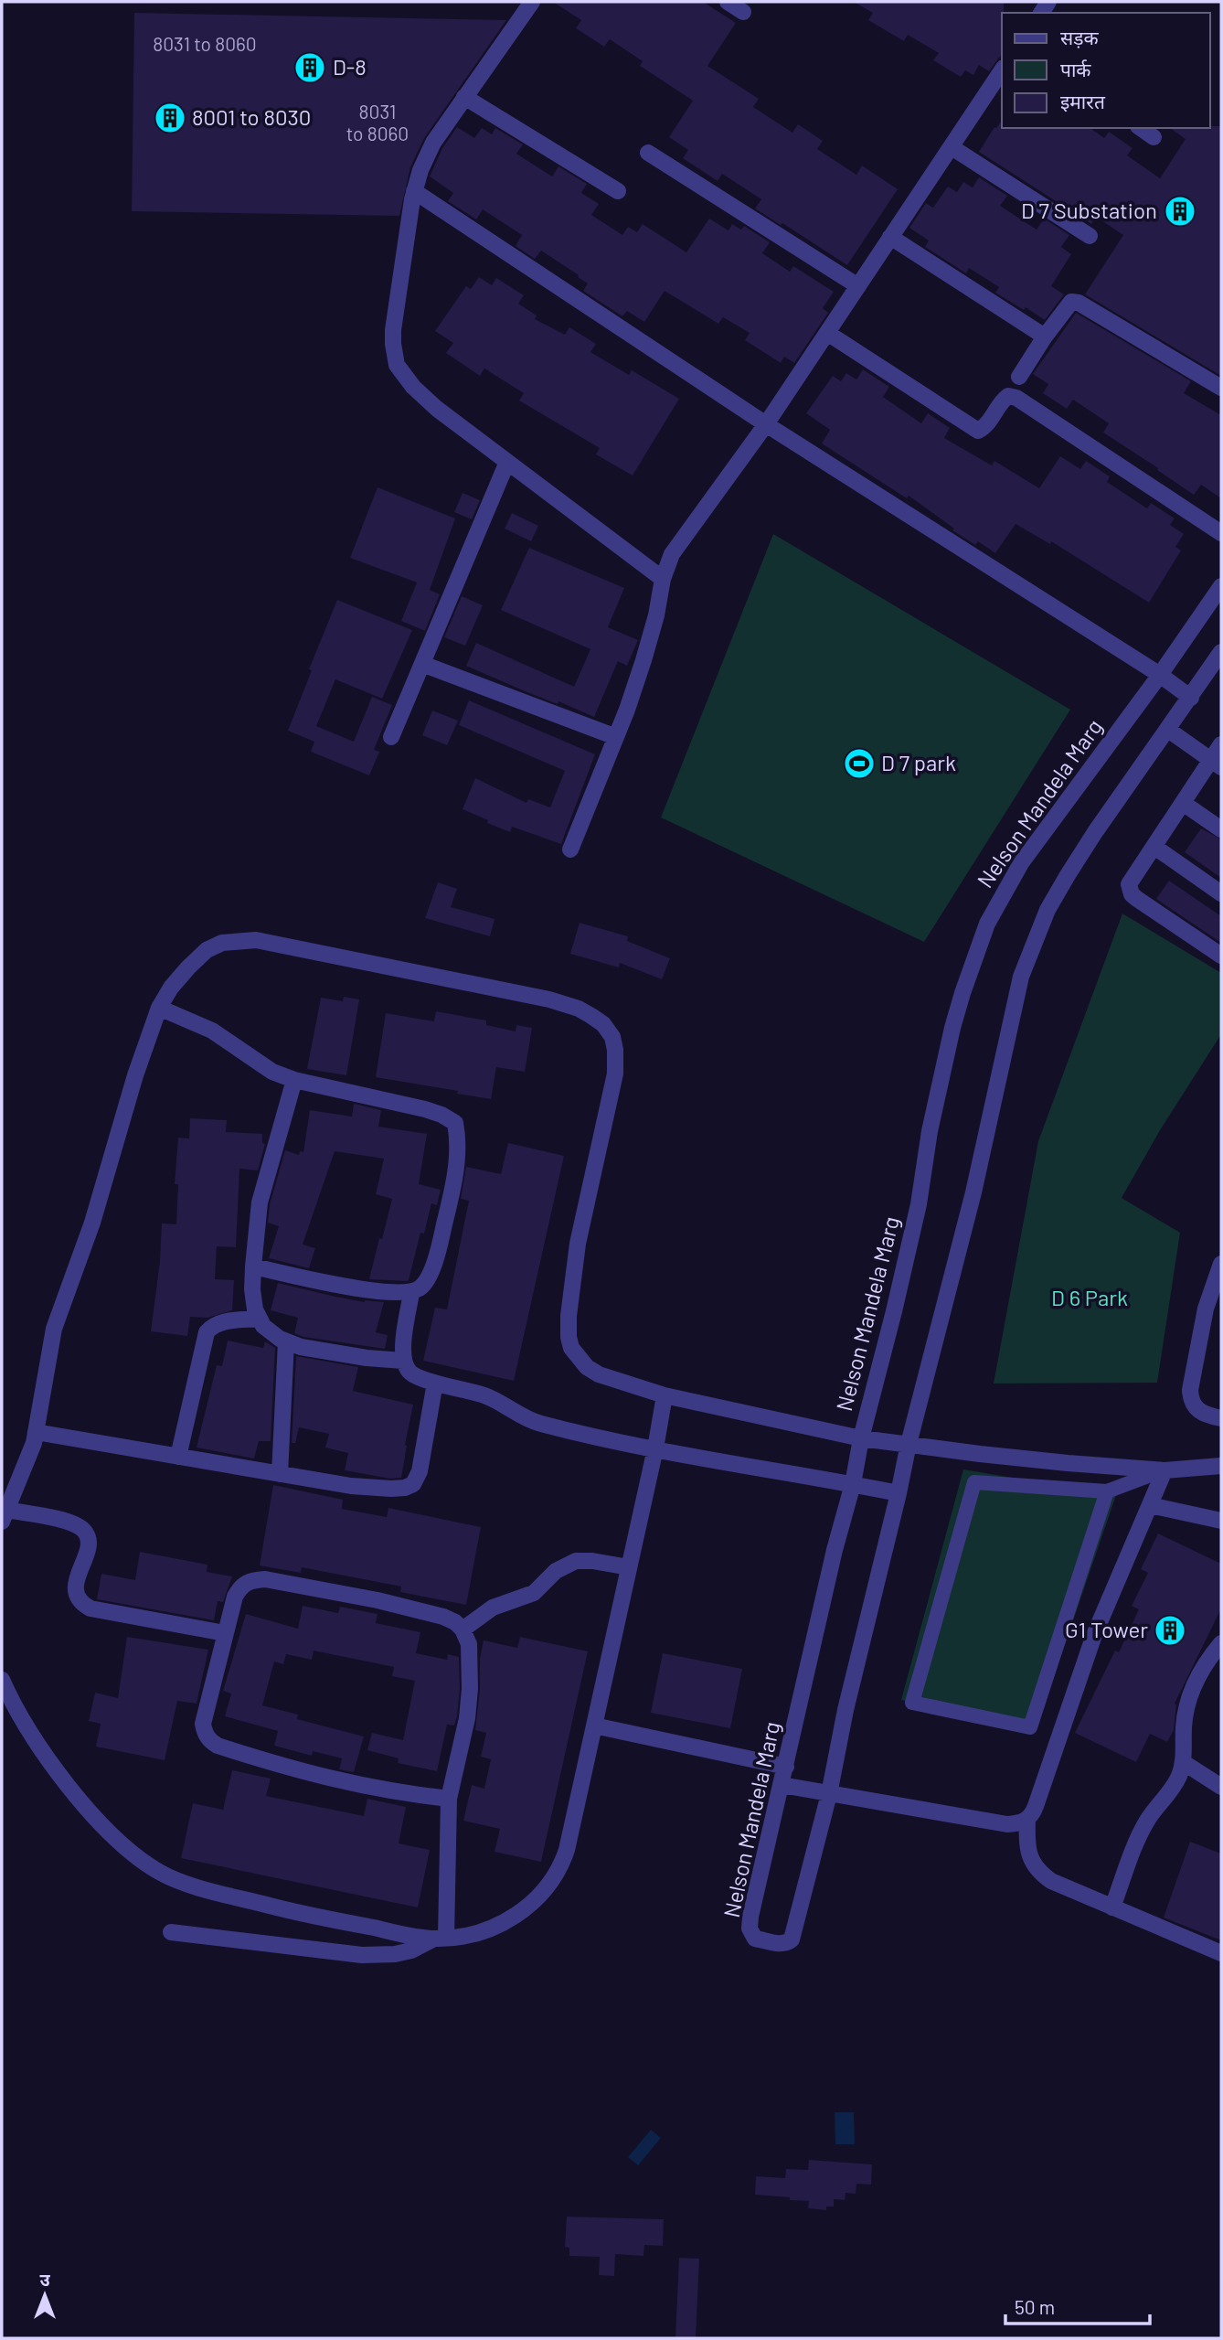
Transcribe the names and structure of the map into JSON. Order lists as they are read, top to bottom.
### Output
{
  "streets": {
    "street": ["Nelson Mandela Marg"]
  },
  "parks": ["D 6 Park"],
  "places": {
    "building": [
      "D-8",
      "8001 to 8030",
      "D 7 Substation",
      "G1 Tower"
    ],
    "sports": ["D 7 park"]
  },
  "house_numbers": ["8031 to 8060", "8031 to 8060"],
  "legend": ["सड़क", "पार्क", "इमारत"],
  "scale_bar": "50 m",
  "north": "top"
}
